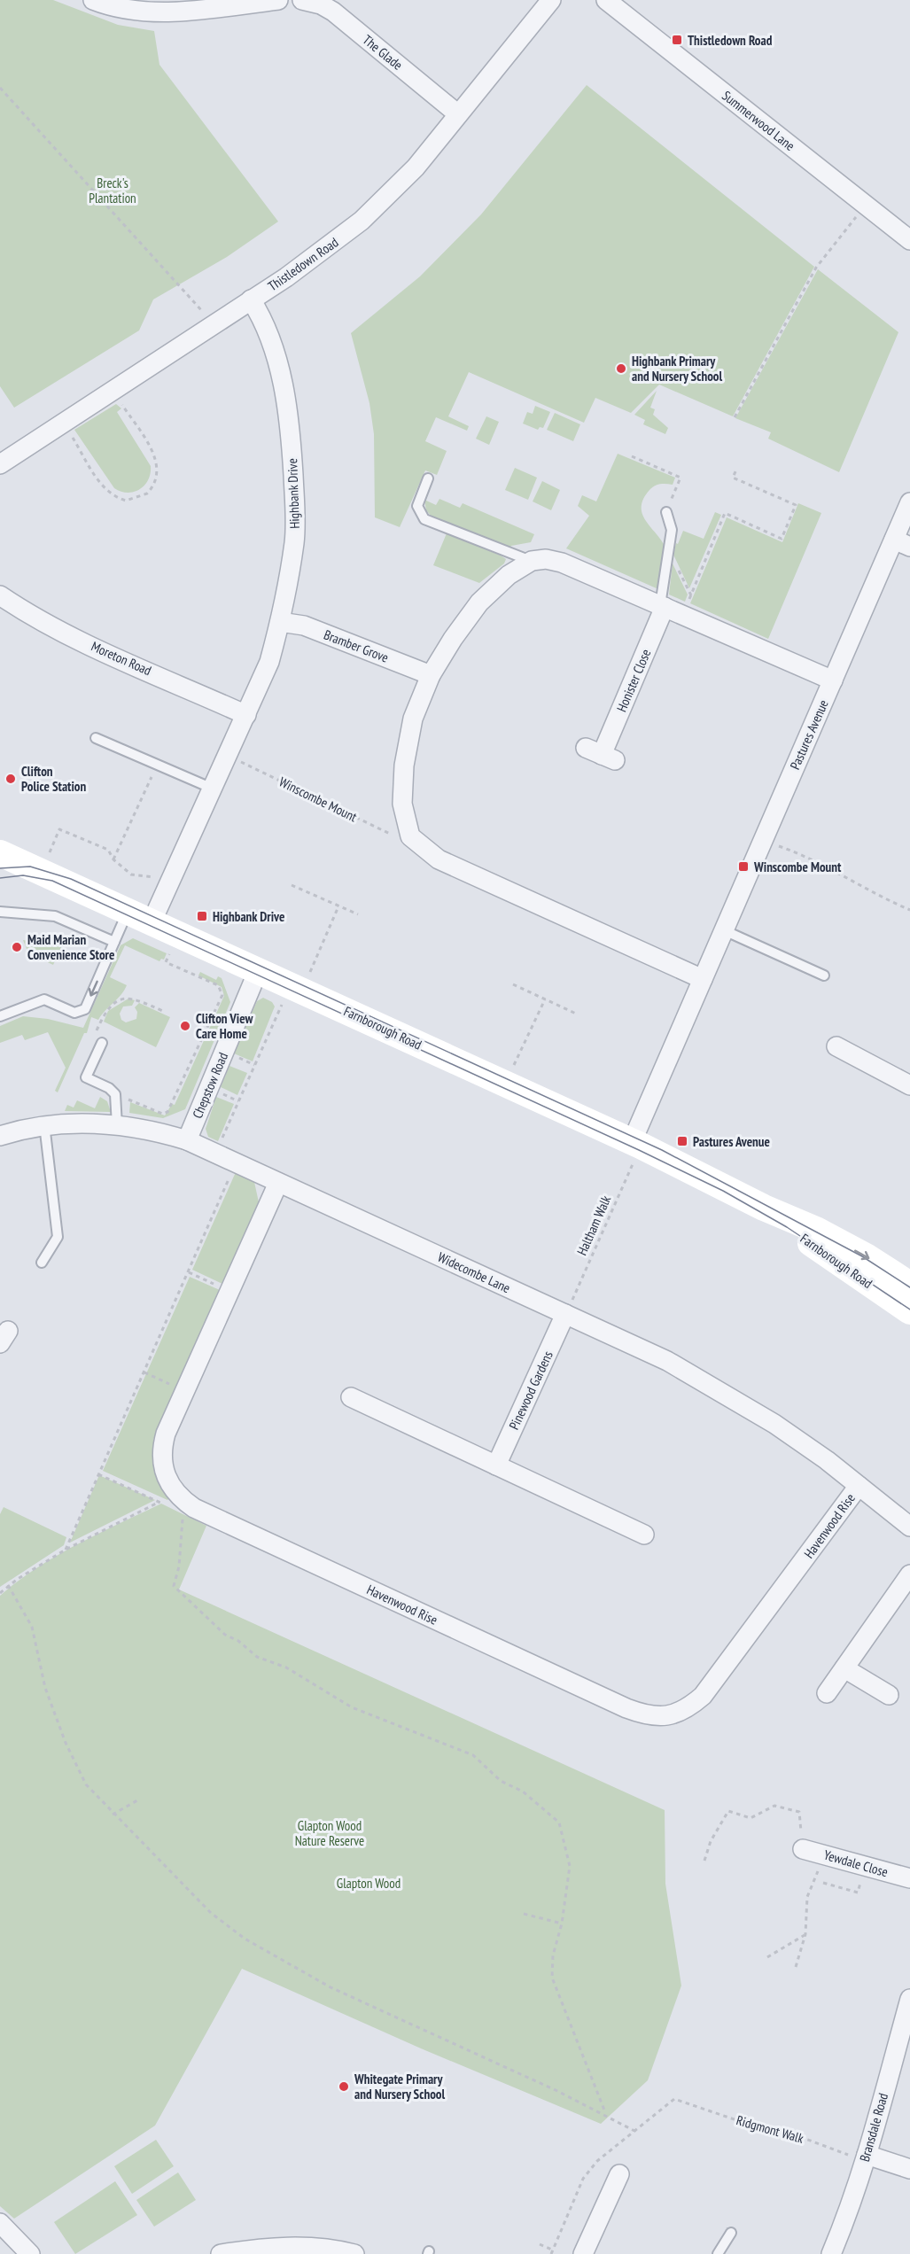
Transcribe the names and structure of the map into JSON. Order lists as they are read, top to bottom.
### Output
{
  "streets": {
    "street": [
      "The Glade",
      "Summerwood Lane",
      "Thistledown Road",
      "Highbank Drive",
      "Bramber Grove",
      "Moreton Road",
      "Honister Close",
      "Pastures Avenue",
      "Farnborough Road",
      "Chepstow Road",
      "Widecombe Lane",
      "Pinewood Gardens",
      "Havenwood Rise",
      "Yewdale Close",
      "Bransdale Road"
    ],
    "path": ["Winscombe Mount", "Haltham Walk", "Ridgmont Walk"]
  },
  "crossings": [
    ["The Glade", "Thistledown Road"],
    ["Thistledown Road", "Highbank Drive"],
    ["Highbank Drive", "Bramber Grove"],
    ["Highbank Drive", "Moreton Road"],
    ["Highbank Drive", "Winscombe Mount"],
    ["Highbank Drive", "Farnborough Road"],
    ["Pastures Avenue", "Farnborough Road"],
    ["Pastures Avenue", "Haltham Walk"],
    ["Farnborough Road", "Chepstow Road"],
    ["Farnborough Road", "Haltham Walk"],
    ["Chepstow Road", "Widecombe Lane"],
    ["Haltham Walk", "Widecombe Lane"],
    ["Haltham Walk", "Pinewood Gardens"],
    ["Widecombe Lane", "Pinewood Gardens"],
    ["Widecombe Lane", "Havenwood Rise"],
    ["Bransdale Road", "Ridgmont Walk"]
  ],
  "parks": ["Breck's Plantation", "Glapton Wood Nature Reserve", "Glapton Wood"],
  "places": {
    "transit": [
      "Thistledown Road",
      "Winscombe Mount",
      "Highbank Drive",
      "Pastures Avenue"
    ],
    "other": [
      "Highbank Primary and Nursery School",
      "Clifton Police Station",
      "Maid Marian Convenience Store",
      "Clifton View Care Home",
      "Whitegate Primary and Nursery School"
    ]
  }
}
